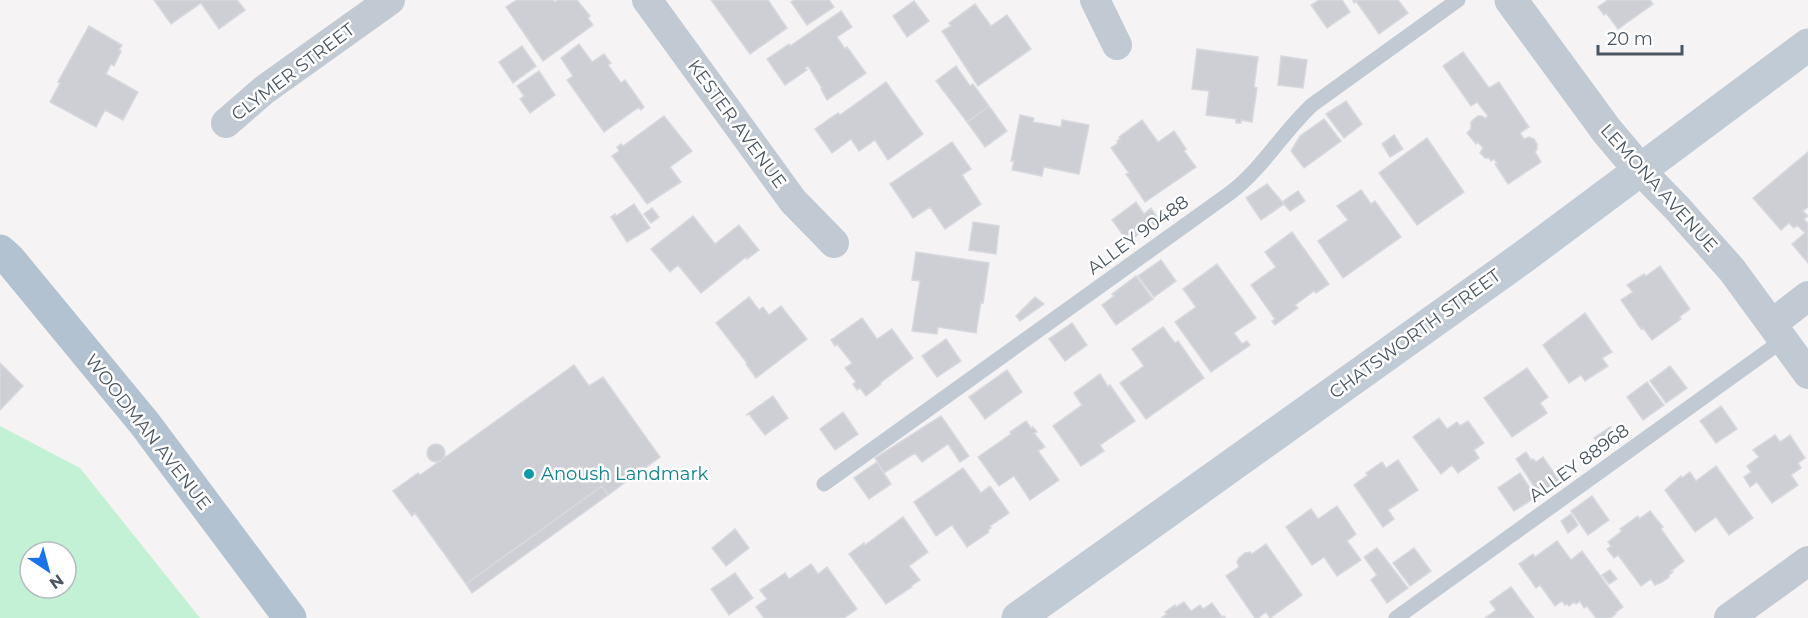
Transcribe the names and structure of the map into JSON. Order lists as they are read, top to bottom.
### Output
{
  "streets": {
    "main road": ["CHATSWORTH STREET", "WOODMAN AVENUE"],
    "street": ["CLYMER STREET", "KESTER AVENUE", "LEMONA AVENUE"],
    "lane": ["ALLEY 90488", "ALLEY 88968"]
  },
  "crossings": [
    ["LEMONA AVENUE", "CHATSWORTH STREET"],
    ["LEMONA AVENUE", "ALLEY 88968"]
  ],
  "places": ["Anoush Landmark"],
  "scale_bar": "20 m",
  "north": "bottom right"
}
